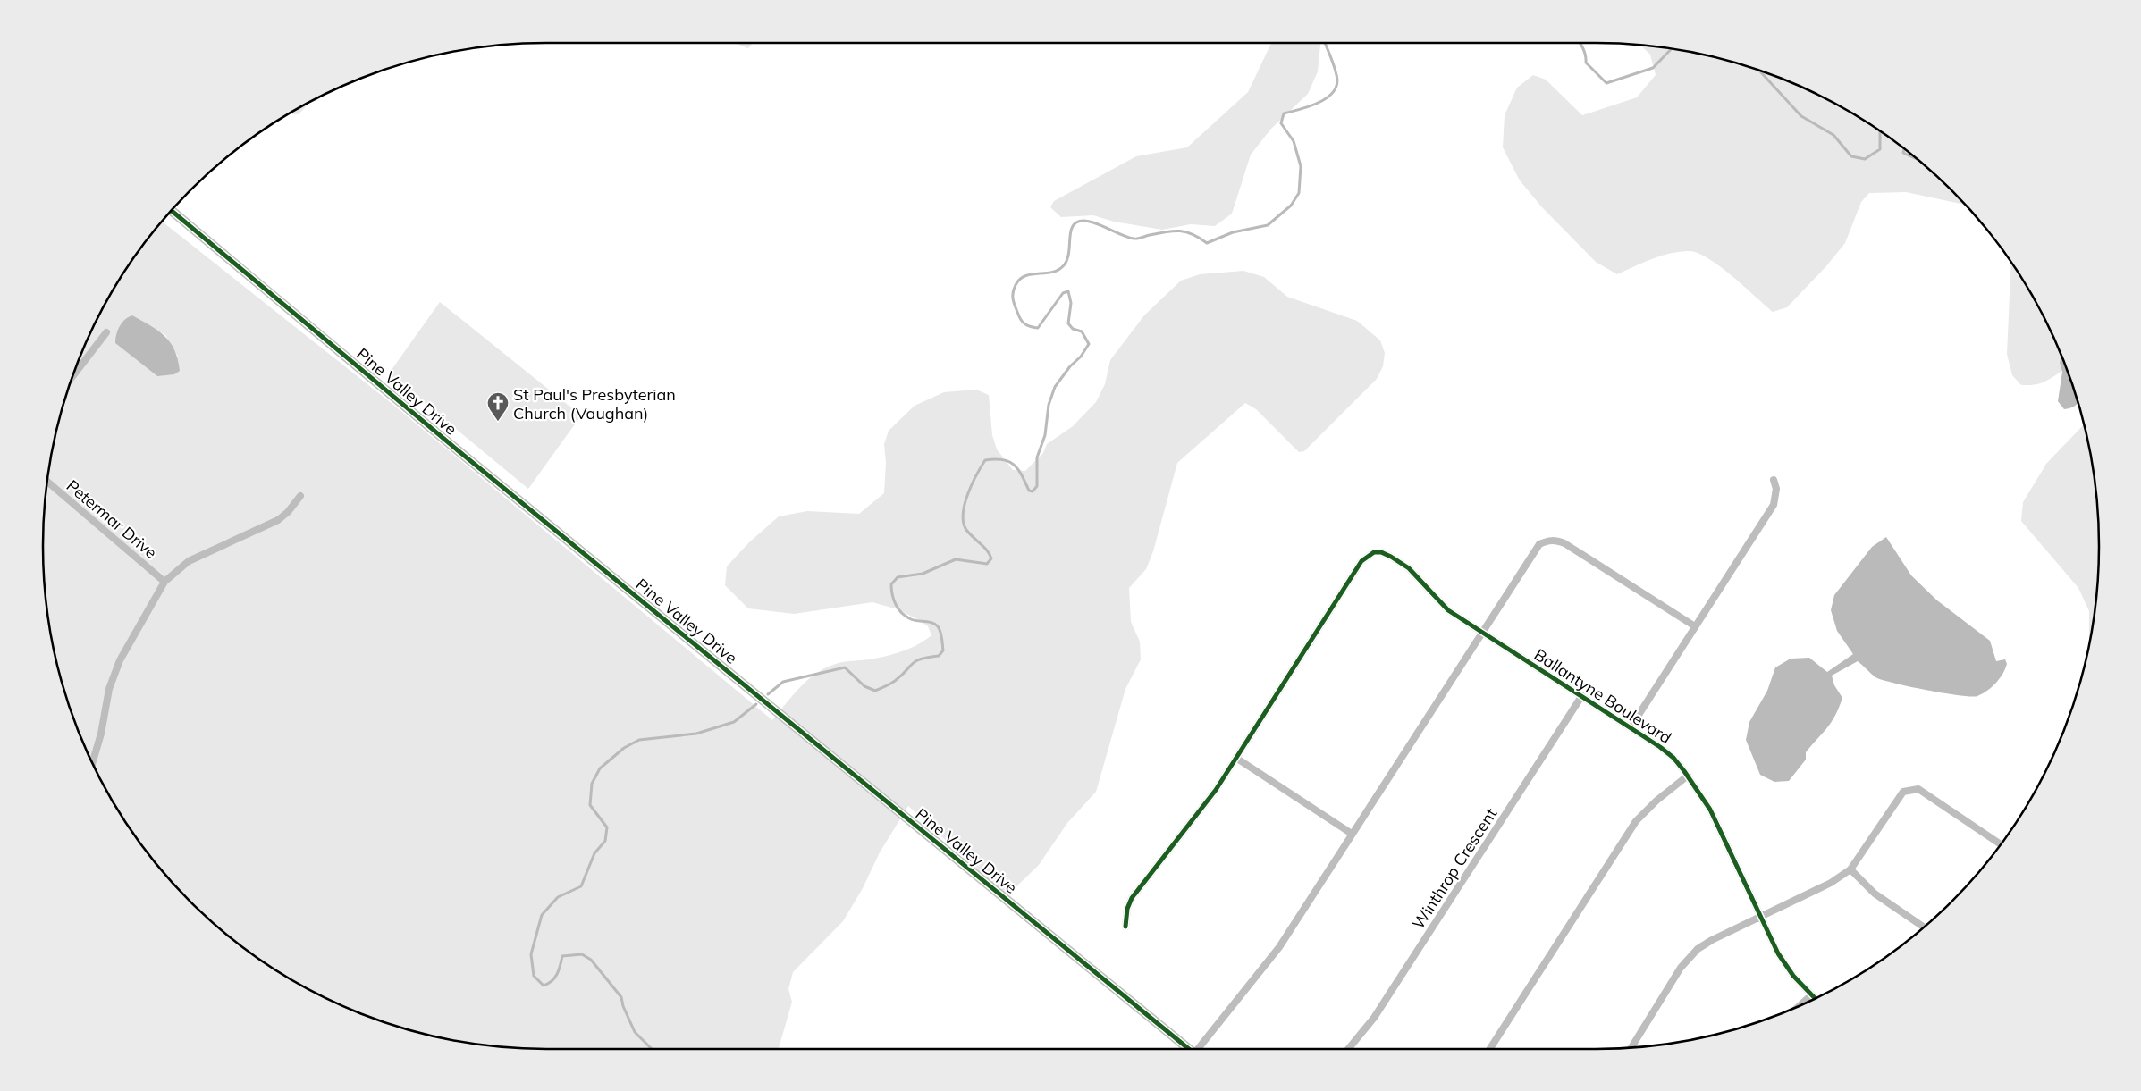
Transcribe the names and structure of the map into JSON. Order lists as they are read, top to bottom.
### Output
{
  "streets": {
    "street": [
      "Pine Valley Drive",
      "Petermar Drive",
      "Ballantyne Boulevard",
      "Winthrop Crescent"
    ]
  },
  "crossings": [
    ["Ballantyne Boulevard", "Winthrop Crescent"]
  ],
  "places": {
    "church": ["St Paul's Presbyterian Church (Vaughan)"]
  }
}
